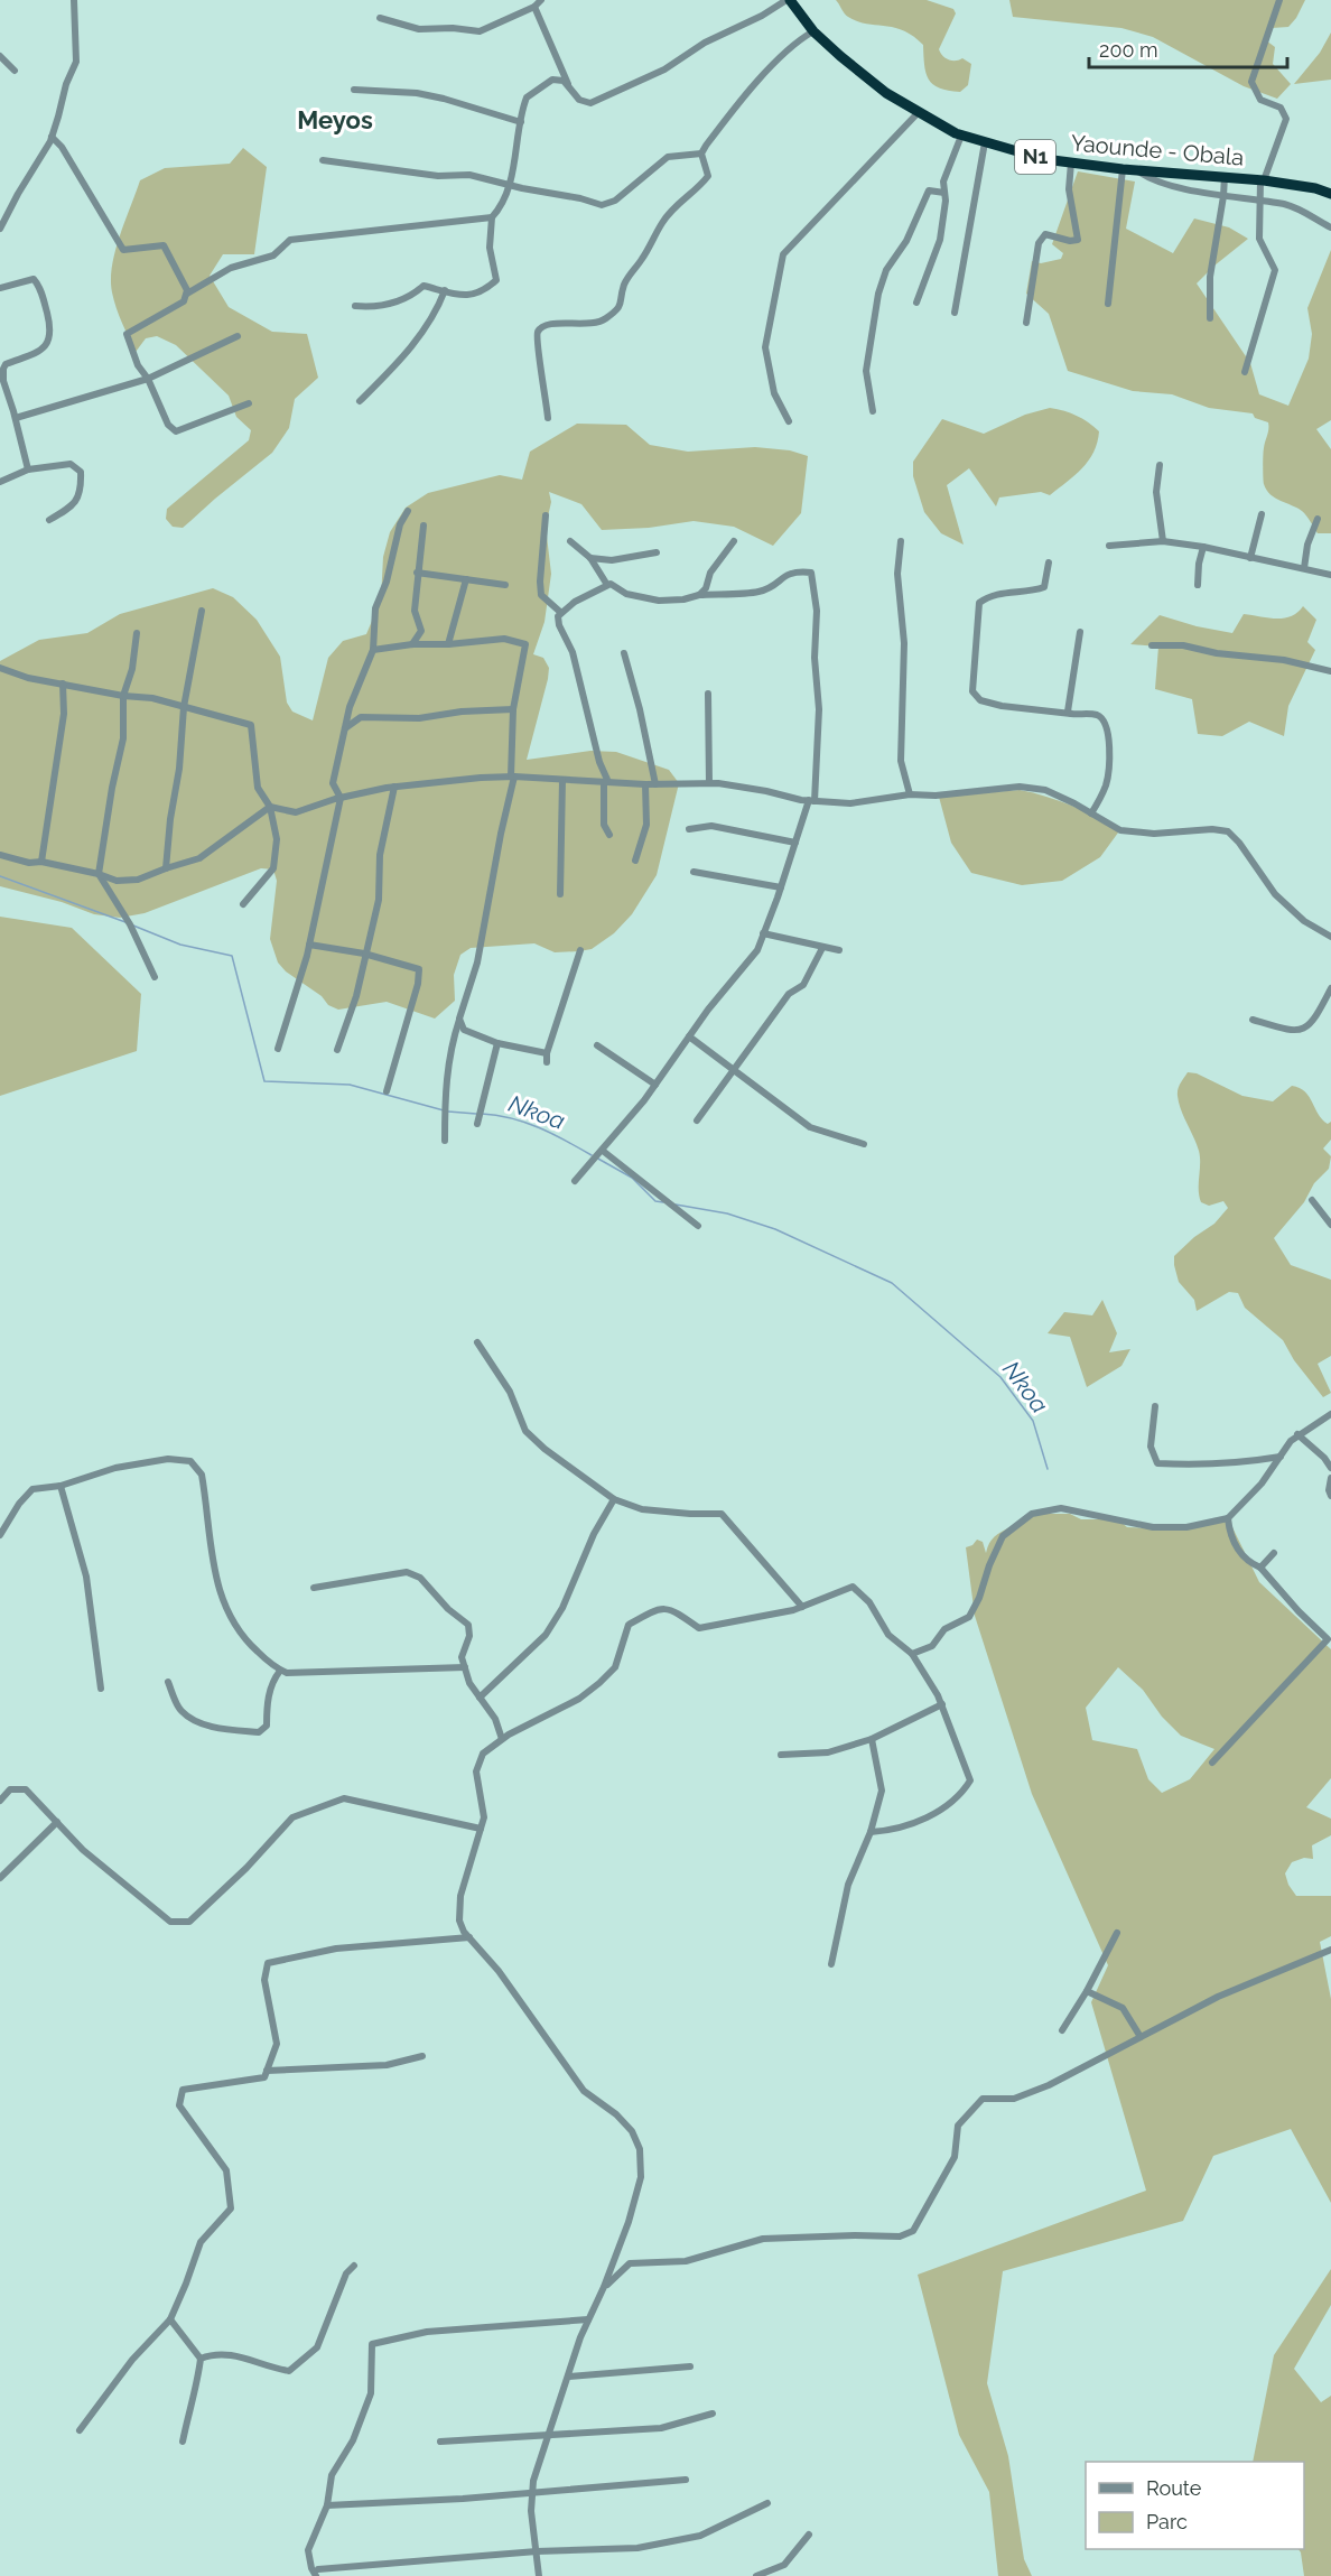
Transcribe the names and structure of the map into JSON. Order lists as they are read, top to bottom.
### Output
{
  "streets": {
    "highway": ["Yaounde - Obala", "N1"]
  },
  "districts": ["Meyos"],
  "water": ["Nkoa"],
  "legend": ["Route", "Parc"],
  "scale_bar": "200 m"
}
